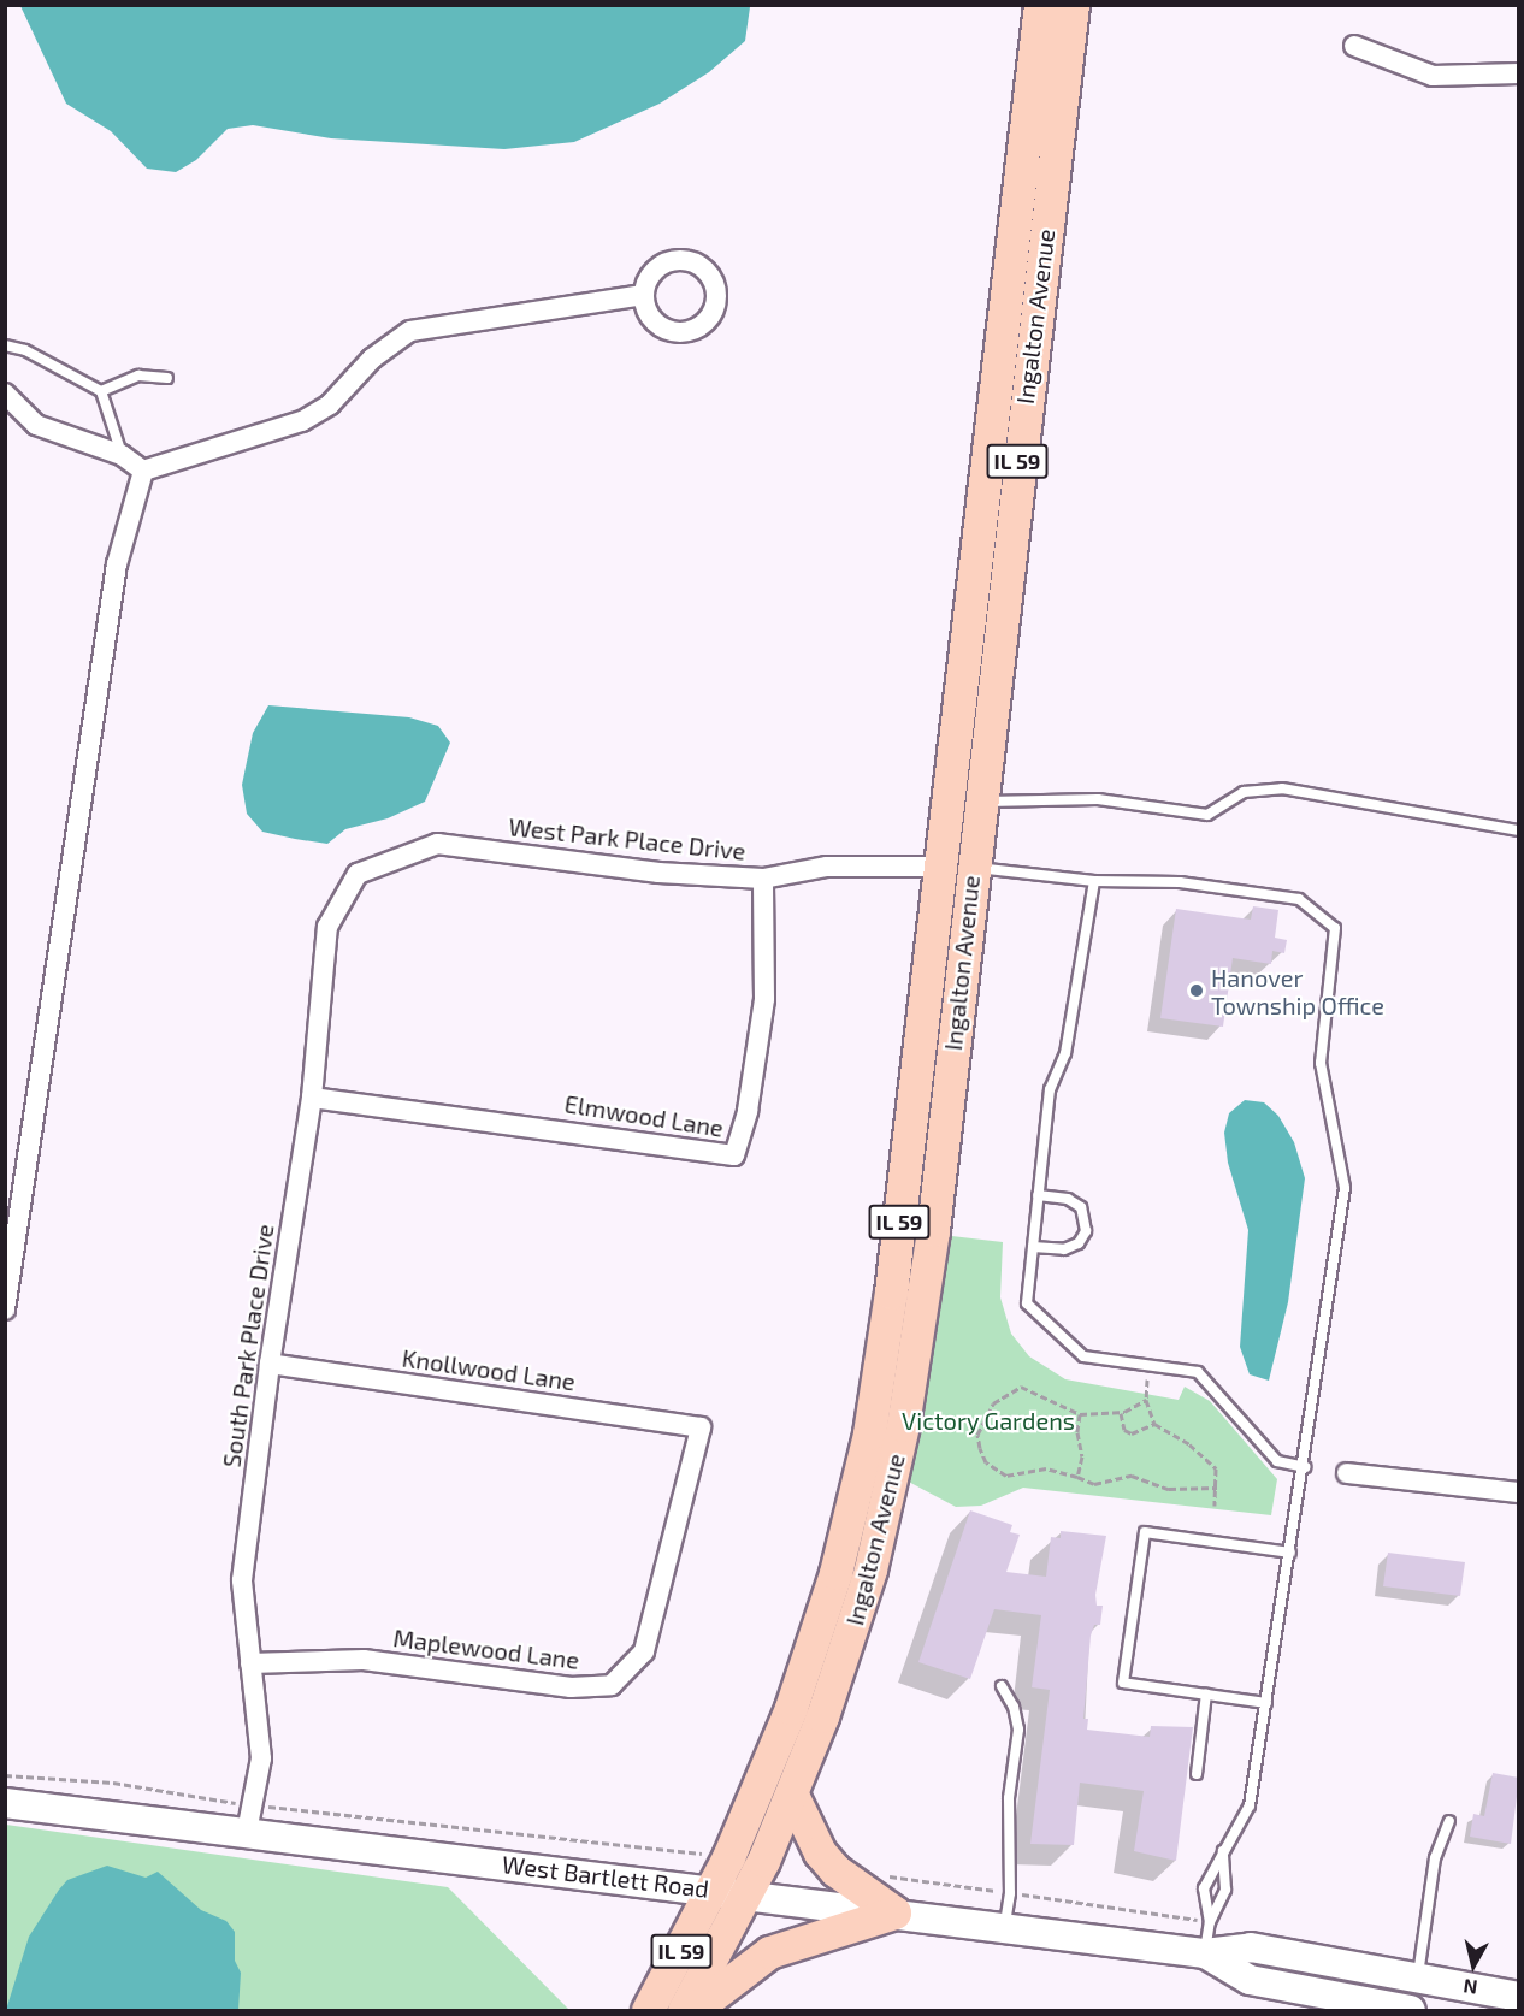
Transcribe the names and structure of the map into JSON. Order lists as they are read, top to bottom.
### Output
{
  "streets": {
    "main road": ["Ingalton Avenue", "IL 59"],
    "street": [
      "West Park Place Drive",
      "Elmwood Lane",
      "South Park Place Drive",
      "Knollwood Lane",
      "Maplewood Lane",
      "West Bartlett Road"
    ]
  },
  "crossings": [
    ["Ingalton Avenue", "IL 59"],
    ["Ingalton Avenue", "West Park Place Drive"],
    ["Ingalton Avenue", "West Bartlett Road"],
    ["IL 59", "West Bartlett Road"],
    ["West Park Place Drive", "Elmwood Lane"],
    ["West Park Place Drive", "South Park Place Drive"],
    ["Elmwood Lane", "South Park Place Drive"],
    ["South Park Place Drive", "Knollwood Lane"],
    ["South Park Place Drive", "Maplewood Lane"],
    ["South Park Place Drive", "West Bartlett Road"],
    ["Knollwood Lane", "Maplewood Lane"]
  ],
  "parks": ["Victory Gardens"],
  "places": ["Hanover Township Office"],
  "north": "bottom"
}
